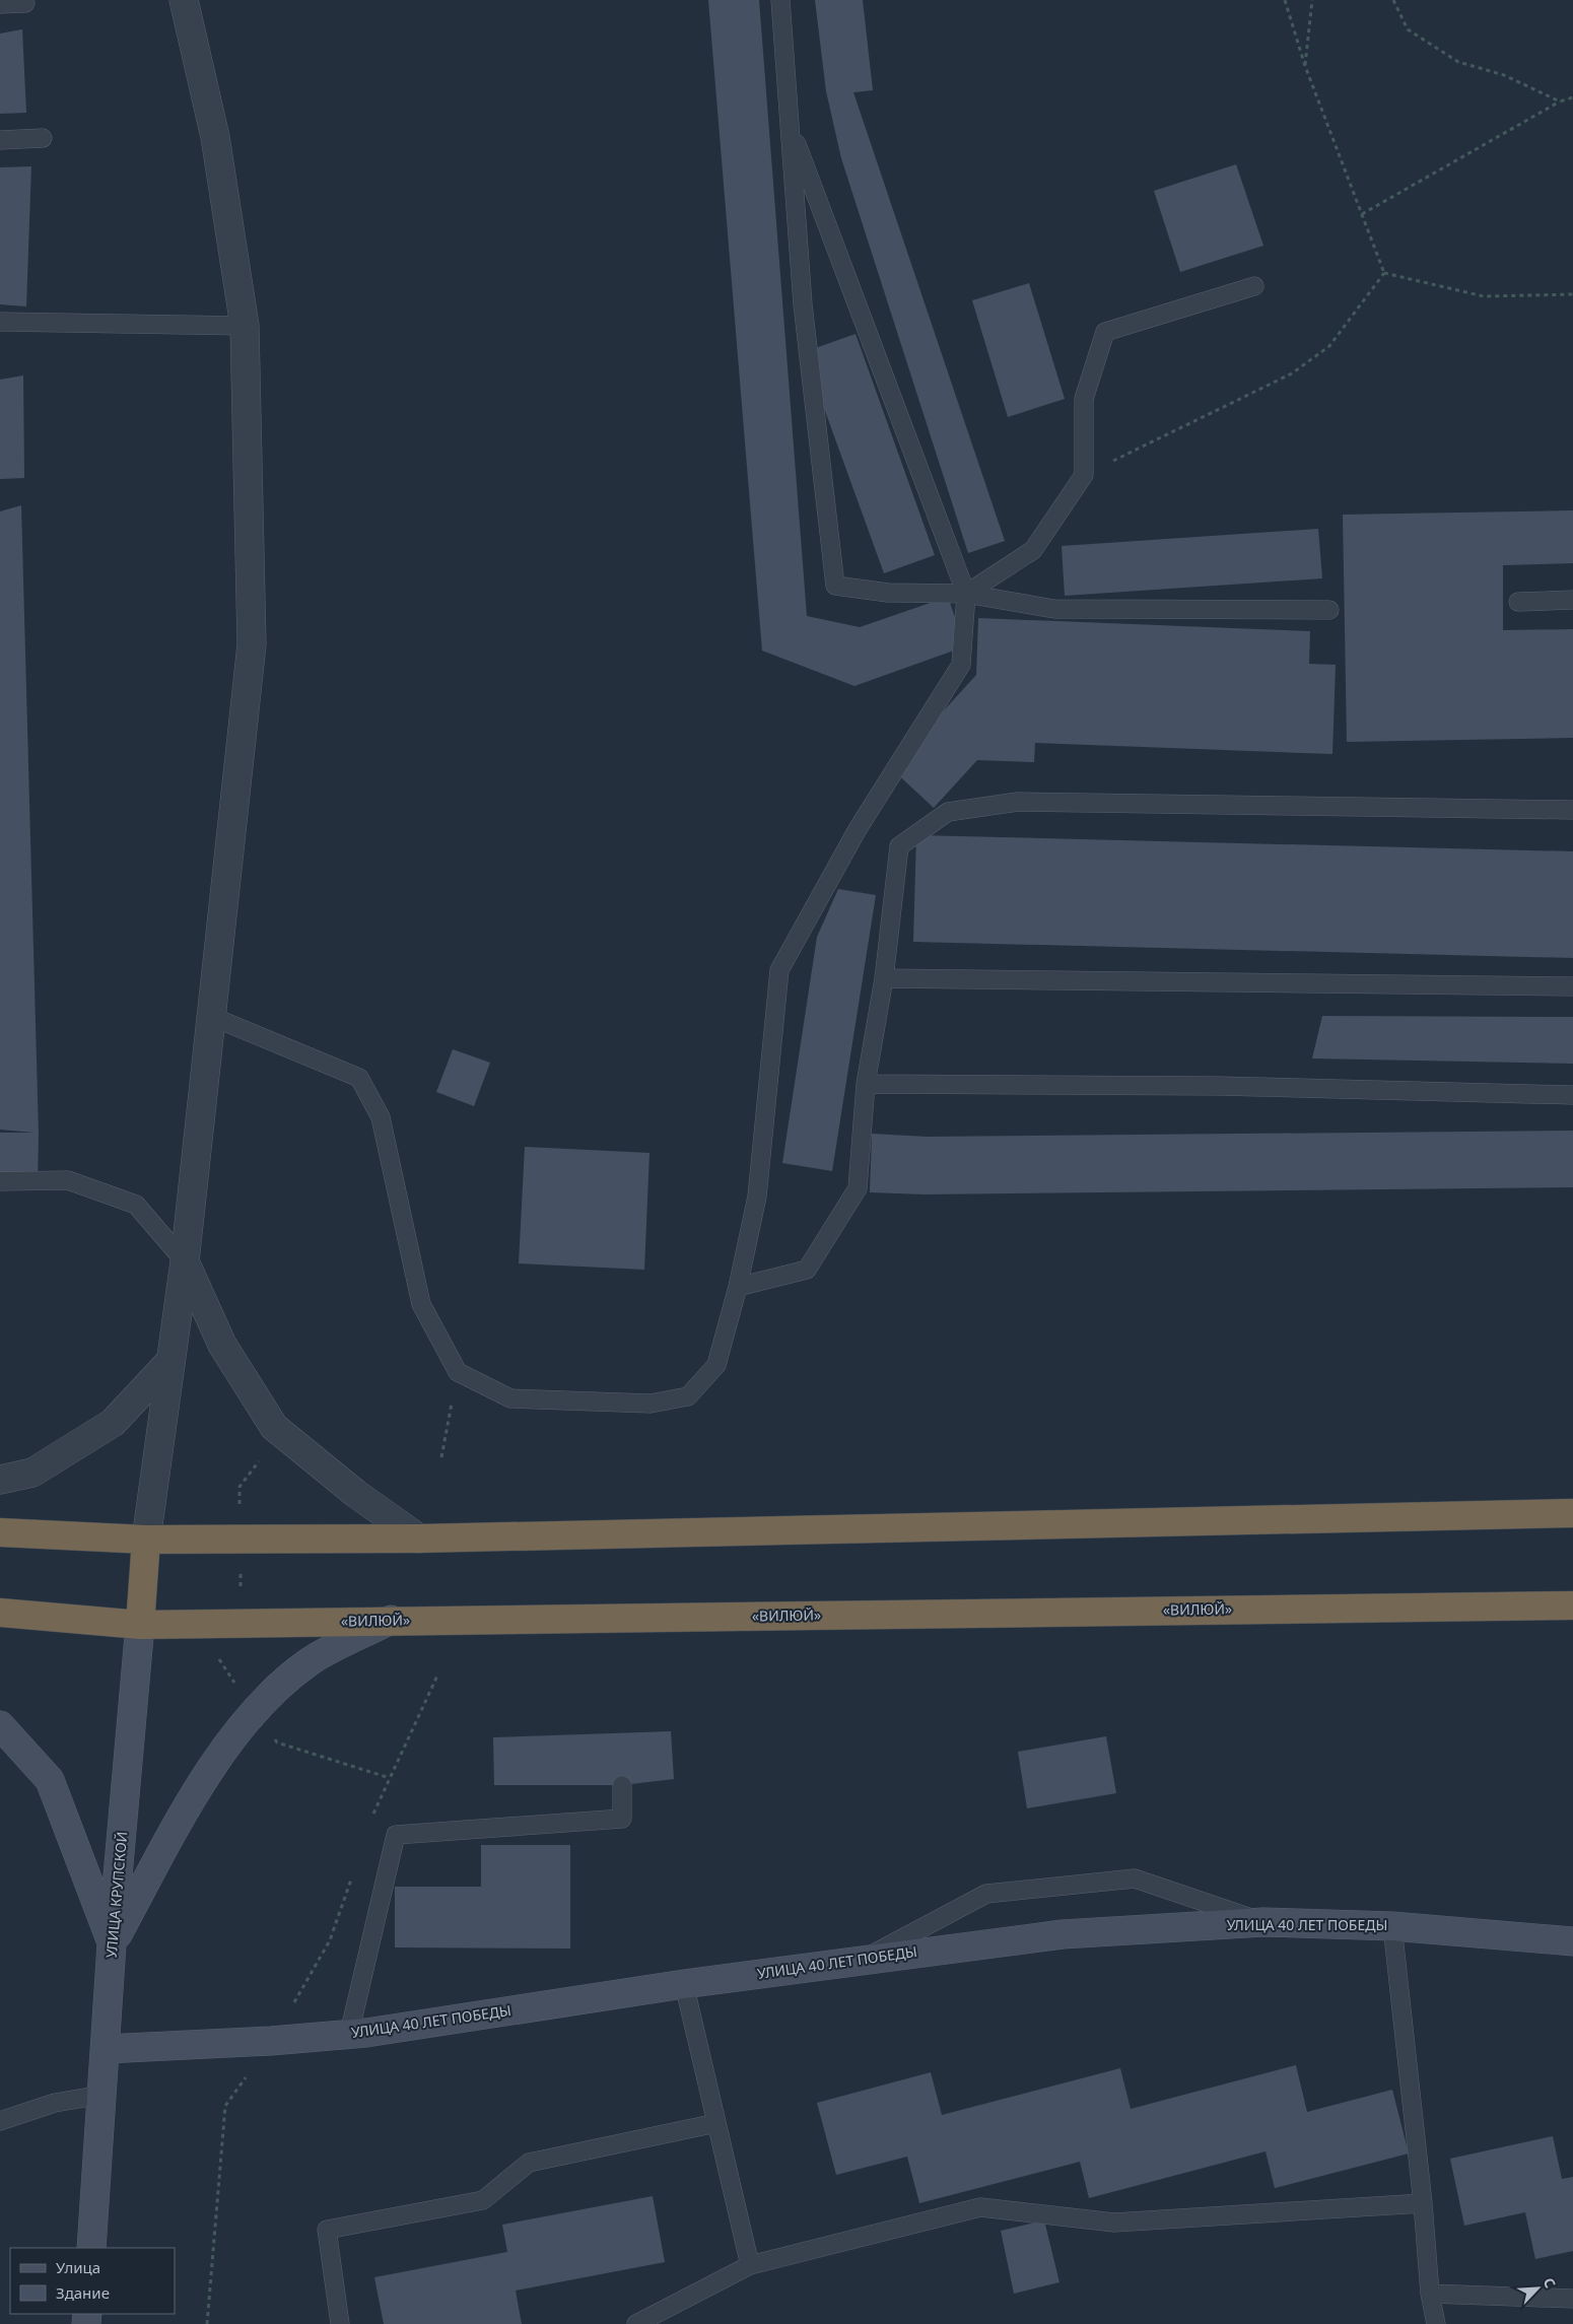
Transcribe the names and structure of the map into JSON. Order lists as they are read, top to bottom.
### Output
{
  "streets": {
    "highway": ["«ВИЛЮЙ»", "УЛИЦА КРУПСКОЙ"],
    "street": ["УЛИЦА 40 ЛЕТ ПОБЕДЫ"]
  },
  "crossings": [
    ["«ВИЛЮЙ»", "УЛИЦА КРУПСКОЙ"],
    ["УЛИЦА КРУПСКОЙ", "УЛИЦА 40 ЛЕТ ПОБЕДЫ"]
  ],
  "legend": ["Улица", "Здание"],
  "north": "top right"
}
